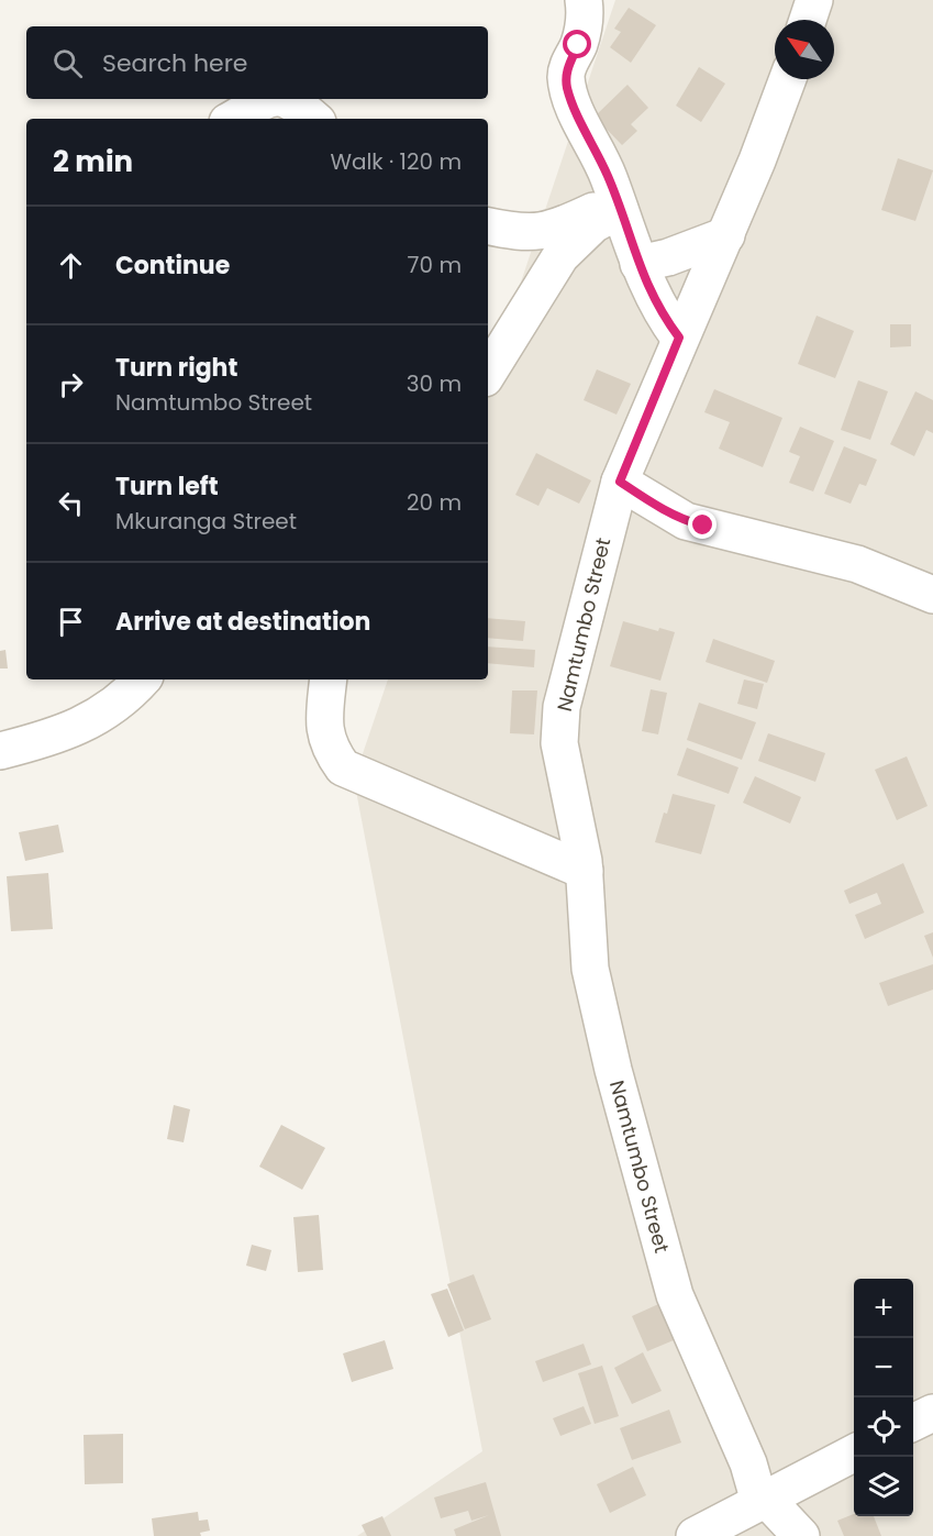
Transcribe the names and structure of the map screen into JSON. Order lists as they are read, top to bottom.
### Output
{
  "streets": {
    "street": ["Namtumbo Street"]
  },
  "north": "top left",
  "page": {
    "search": "Search here",
    "heading": ["2 min", "Walk · 120 m"],
    "list": [
      ["Continue", "70 m"],
      ["Turn right", "Namtumbo Street", "30 m"],
      ["Turn left", "Mkuranga Street", "20 m"],
      "Arrive at destination"
    ],
    "map_buttons": ["+", "−"]
  }
}
